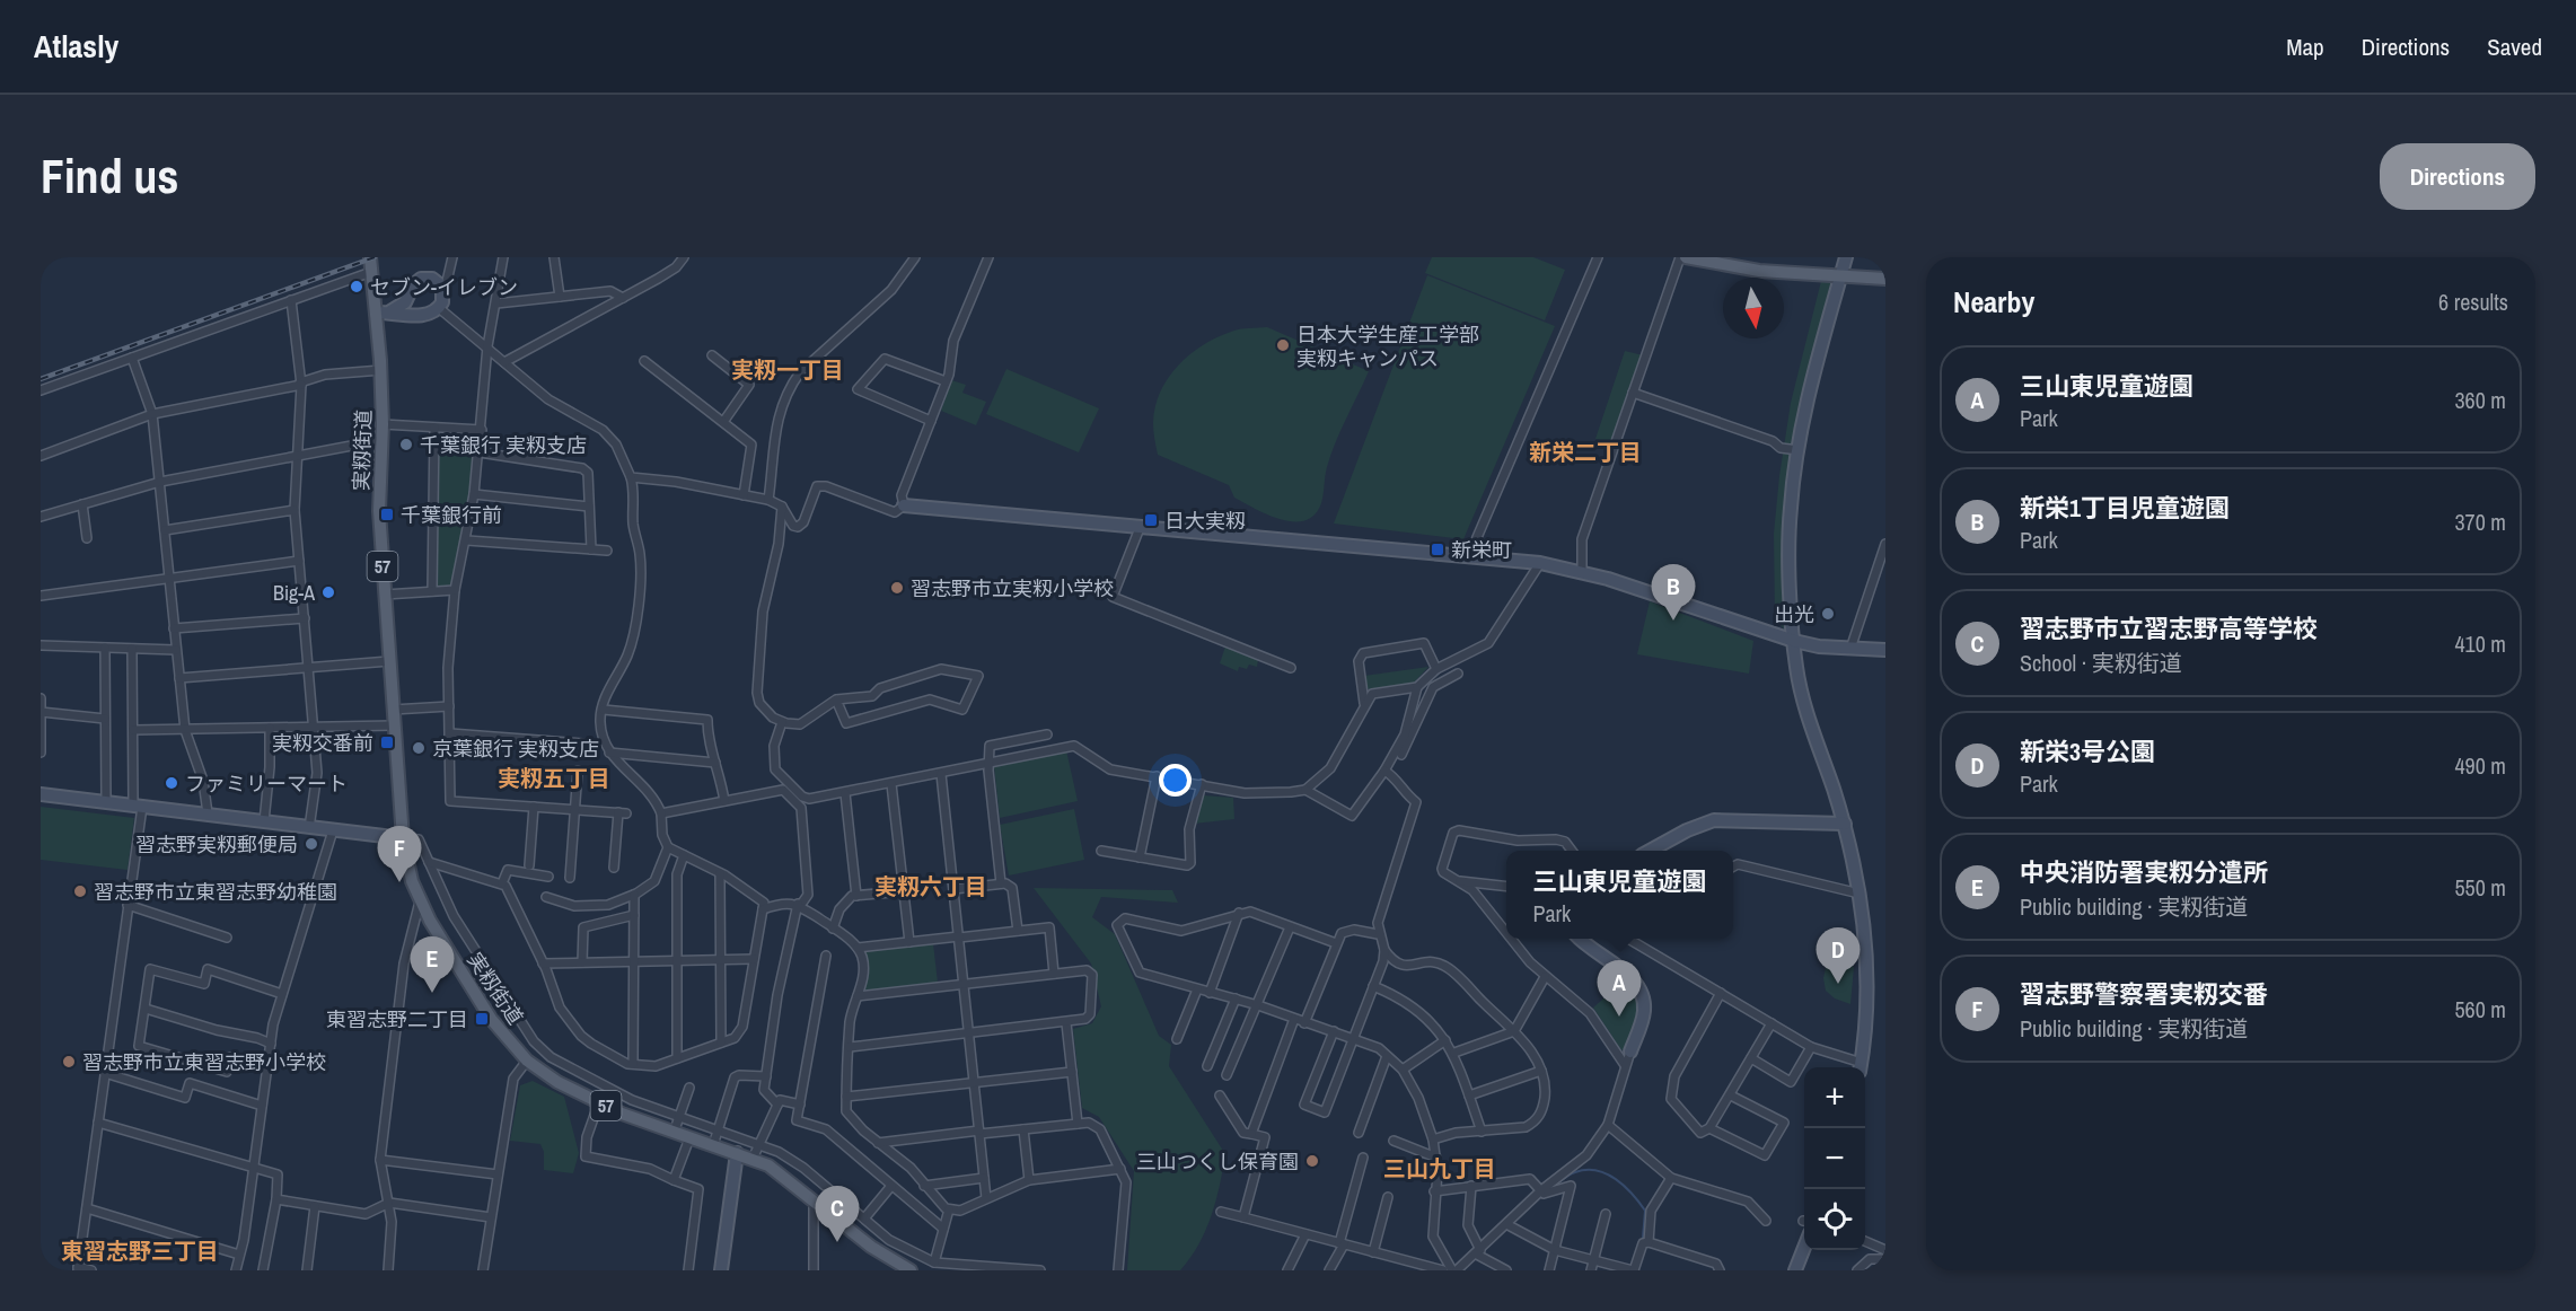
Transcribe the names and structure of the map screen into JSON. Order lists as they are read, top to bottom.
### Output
{
  "streets": {
    "main road": ["実籾街道", "57"]
  },
  "districts": [
    "実籾一丁目",
    "新栄二丁目",
    "実籾五丁目",
    "実籾六丁目",
    "三山九丁目",
    "東習志野三丁目"
  ],
  "places": {
    "other": [
      "セブン-イレブン",
      "日本大学生産工学部 実籾キャンパス",
      "千葉銀行 実籾支店",
      "習志野市立実籾小学校",
      "Big-A",
      "出光",
      "京葉銀行 実籾支店",
      "ファミリーマート",
      "習志野実籾郵便局",
      "習志野市立東習志野幼稚園",
      "習志野市立東習志野小学校",
      "三山つくし保育園"
    ],
    "transit": [
      "千葉銀行前",
      "日大実籾",
      "新栄町",
      "実籾交番前",
      "東習志野二丁目"
    ]
  },
  "north": "bottom",
  "page": {
    "header": "Atlasly",
    "nav": ["Map", "Directions", "Saved"],
    "buttons": "Directions",
    "title": "Find us",
    "heading": ["Nearby", "6 results"],
    "list": [
      {
        "mark": "A",
        "name": "三山東児童遊園",
        "note": "Park",
        "value": "360 m"
      },
      {
        "mark": "B",
        "name": "新栄1丁目児童遊園",
        "note": "Park",
        "value": "370 m"
      },
      {
        "mark": "C",
        "name": "習志野市立習志野高等学校",
        "note": "School · 実籾街道",
        "value": "410 m"
      },
      {
        "mark": "D",
        "name": "新栄3号公園",
        "note": "Park",
        "value": "490 m"
      },
      {
        "mark": "E",
        "name": "中央消防署実籾分遣所",
        "note": "Public building · 実籾街道",
        "value": "550 m"
      },
      {
        "mark": "F",
        "name": "習志野警察署実籾交番",
        "note": "Public building · 実籾街道",
        "value": "560 m"
      }
    ],
    "pins": [
      "B",
      "F",
      "D",
      "E",
      "A",
      "C"
    ],
    "popup": ["三山東児童遊園", "Park"],
    "map_buttons": ["+", "−"]
  }
}
